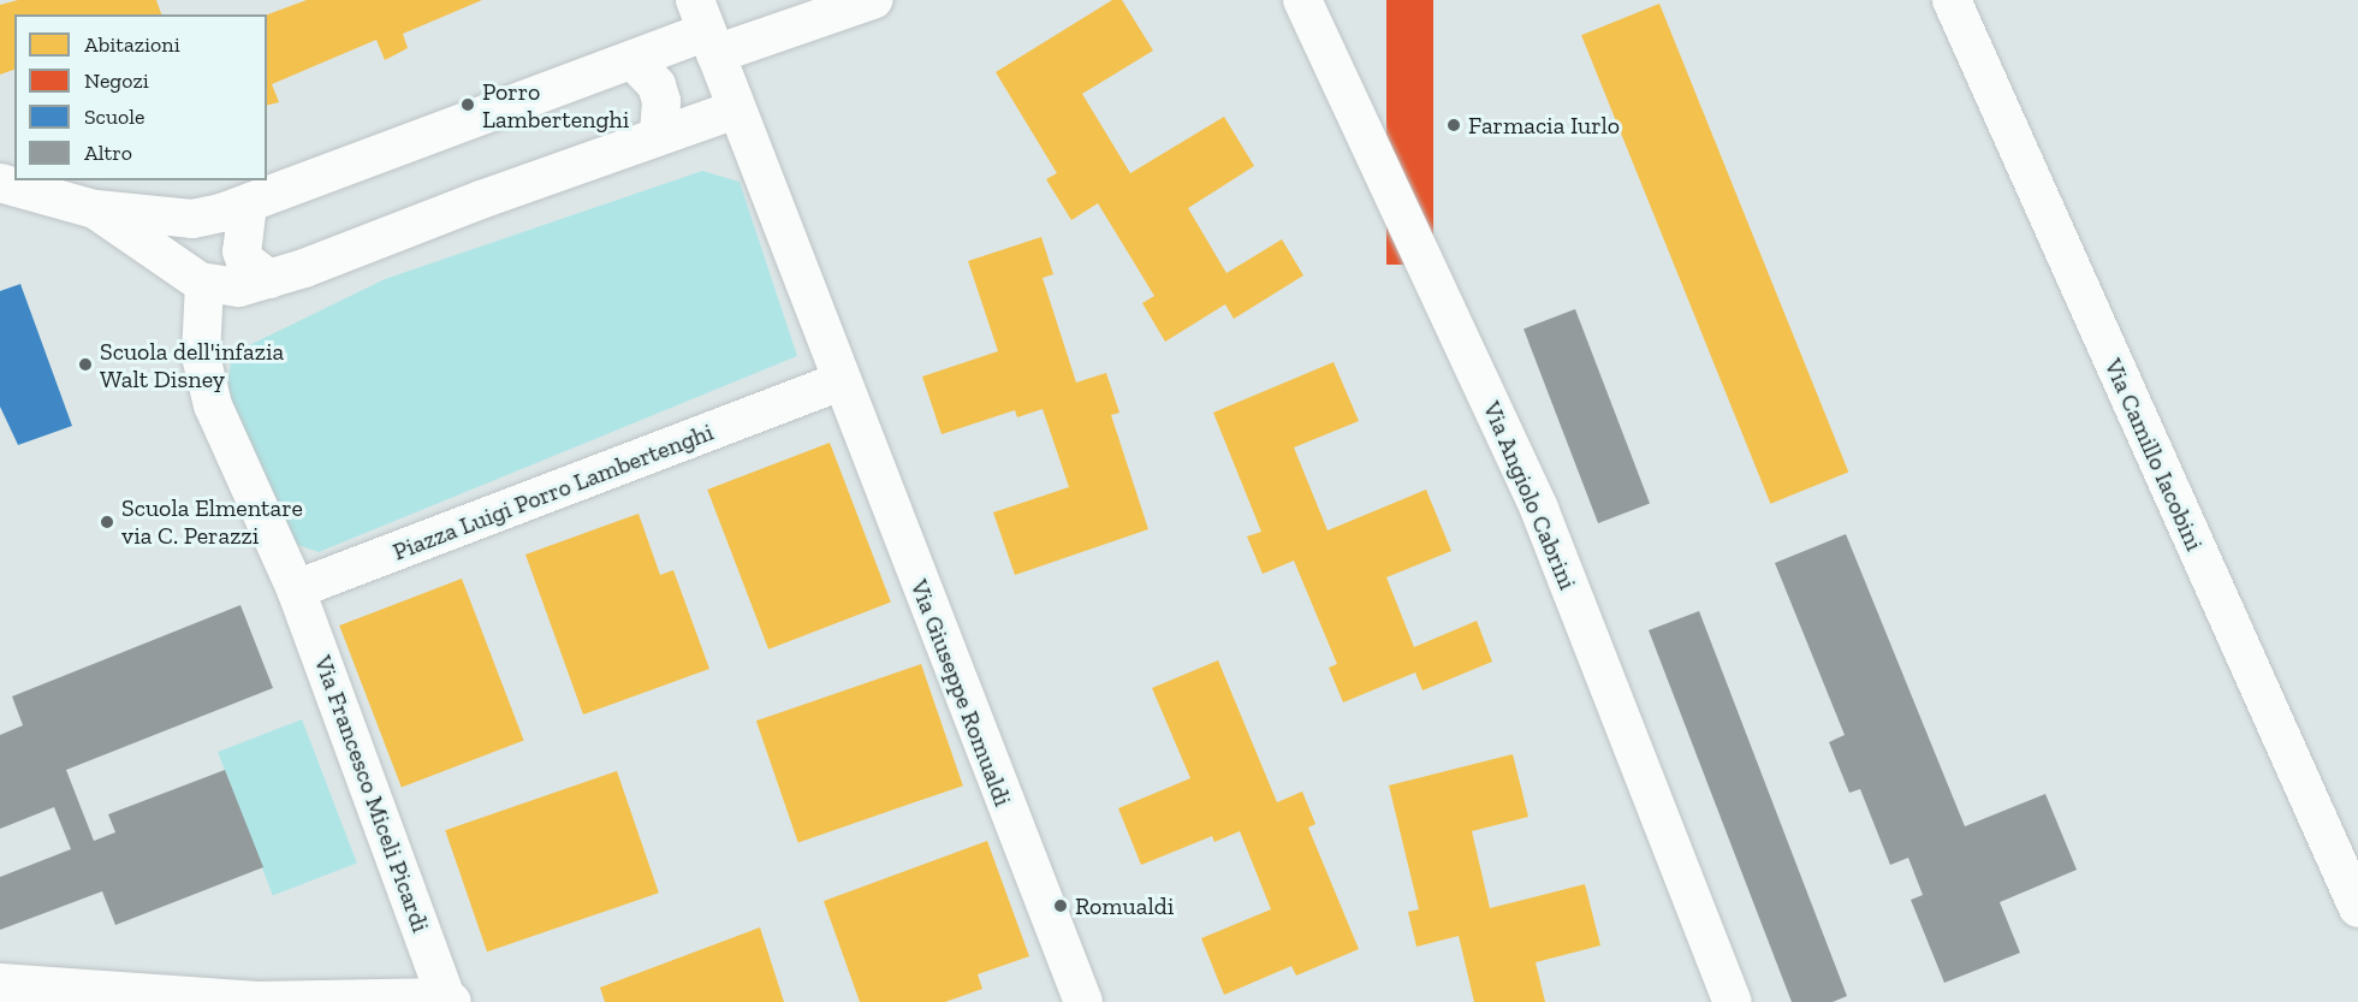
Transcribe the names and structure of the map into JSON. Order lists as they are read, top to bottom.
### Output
{
  "streets": {
    "street": [
      "Via Camillo Iacobini",
      "Piazza Luigi Porro Lambertenghi",
      "Via Angiolo Cabrini",
      "Via Giuseppe Romualdi",
      "Via Francesco Miceli Picardi"
    ]
  },
  "crossings": [
    ["Piazza Luigi Porro Lambertenghi", "Via Giuseppe Romualdi"],
    ["Piazza Luigi Porro Lambertenghi", "Via Francesco Miceli Picardi"]
  ],
  "places": [
    "Porro Lambertenghi",
    "Farmacia Iurlo",
    "Scuola dell'infazia Walt Disney",
    "Scuola Elmentare via C. Perazzi",
    "Romualdi"
  ],
  "legend": [
    "Abitazioni",
    "Negozi",
    "Scuole",
    "Altro"
  ]
}
